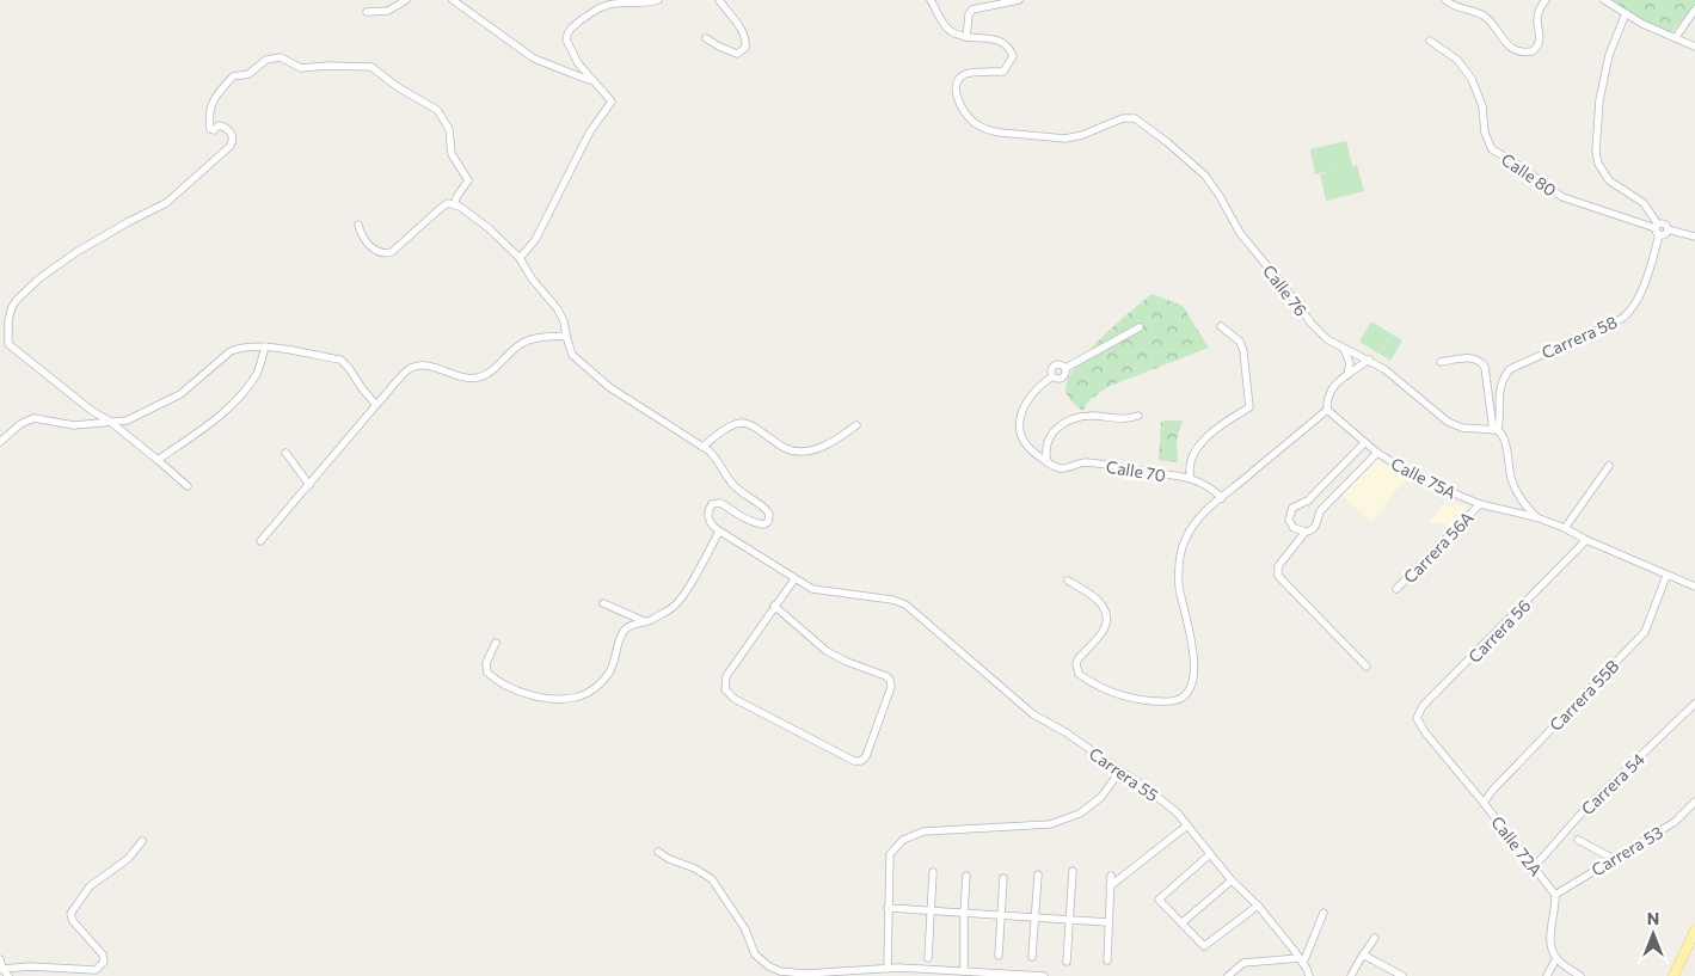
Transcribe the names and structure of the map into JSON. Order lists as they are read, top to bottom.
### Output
{
  "streets": {
    "street": [
      "Calle 80",
      "Calle 76",
      "Carrera 58",
      "Calle 70",
      "Calle 75A",
      "Carrera 56A",
      "Carrera 56",
      "Carrera 55B",
      "Carrera 55",
      "Carrera 54",
      "Calle 72A",
      "Carrera 53"
    ]
  },
  "crossings": [
    ["Calle 80", "Carrera 58"],
    ["Calle 76", "Carrera 58"],
    ["Calle 75A", "Carrera 56A"],
    ["Carrera 56", "Calle 72A"],
    ["Carrera 55B", "Calle 72A"],
    ["Carrera 54", "Calle 72A"],
    ["Calle 72A", "Carrera 53"]
  ],
  "north": "top"
}
